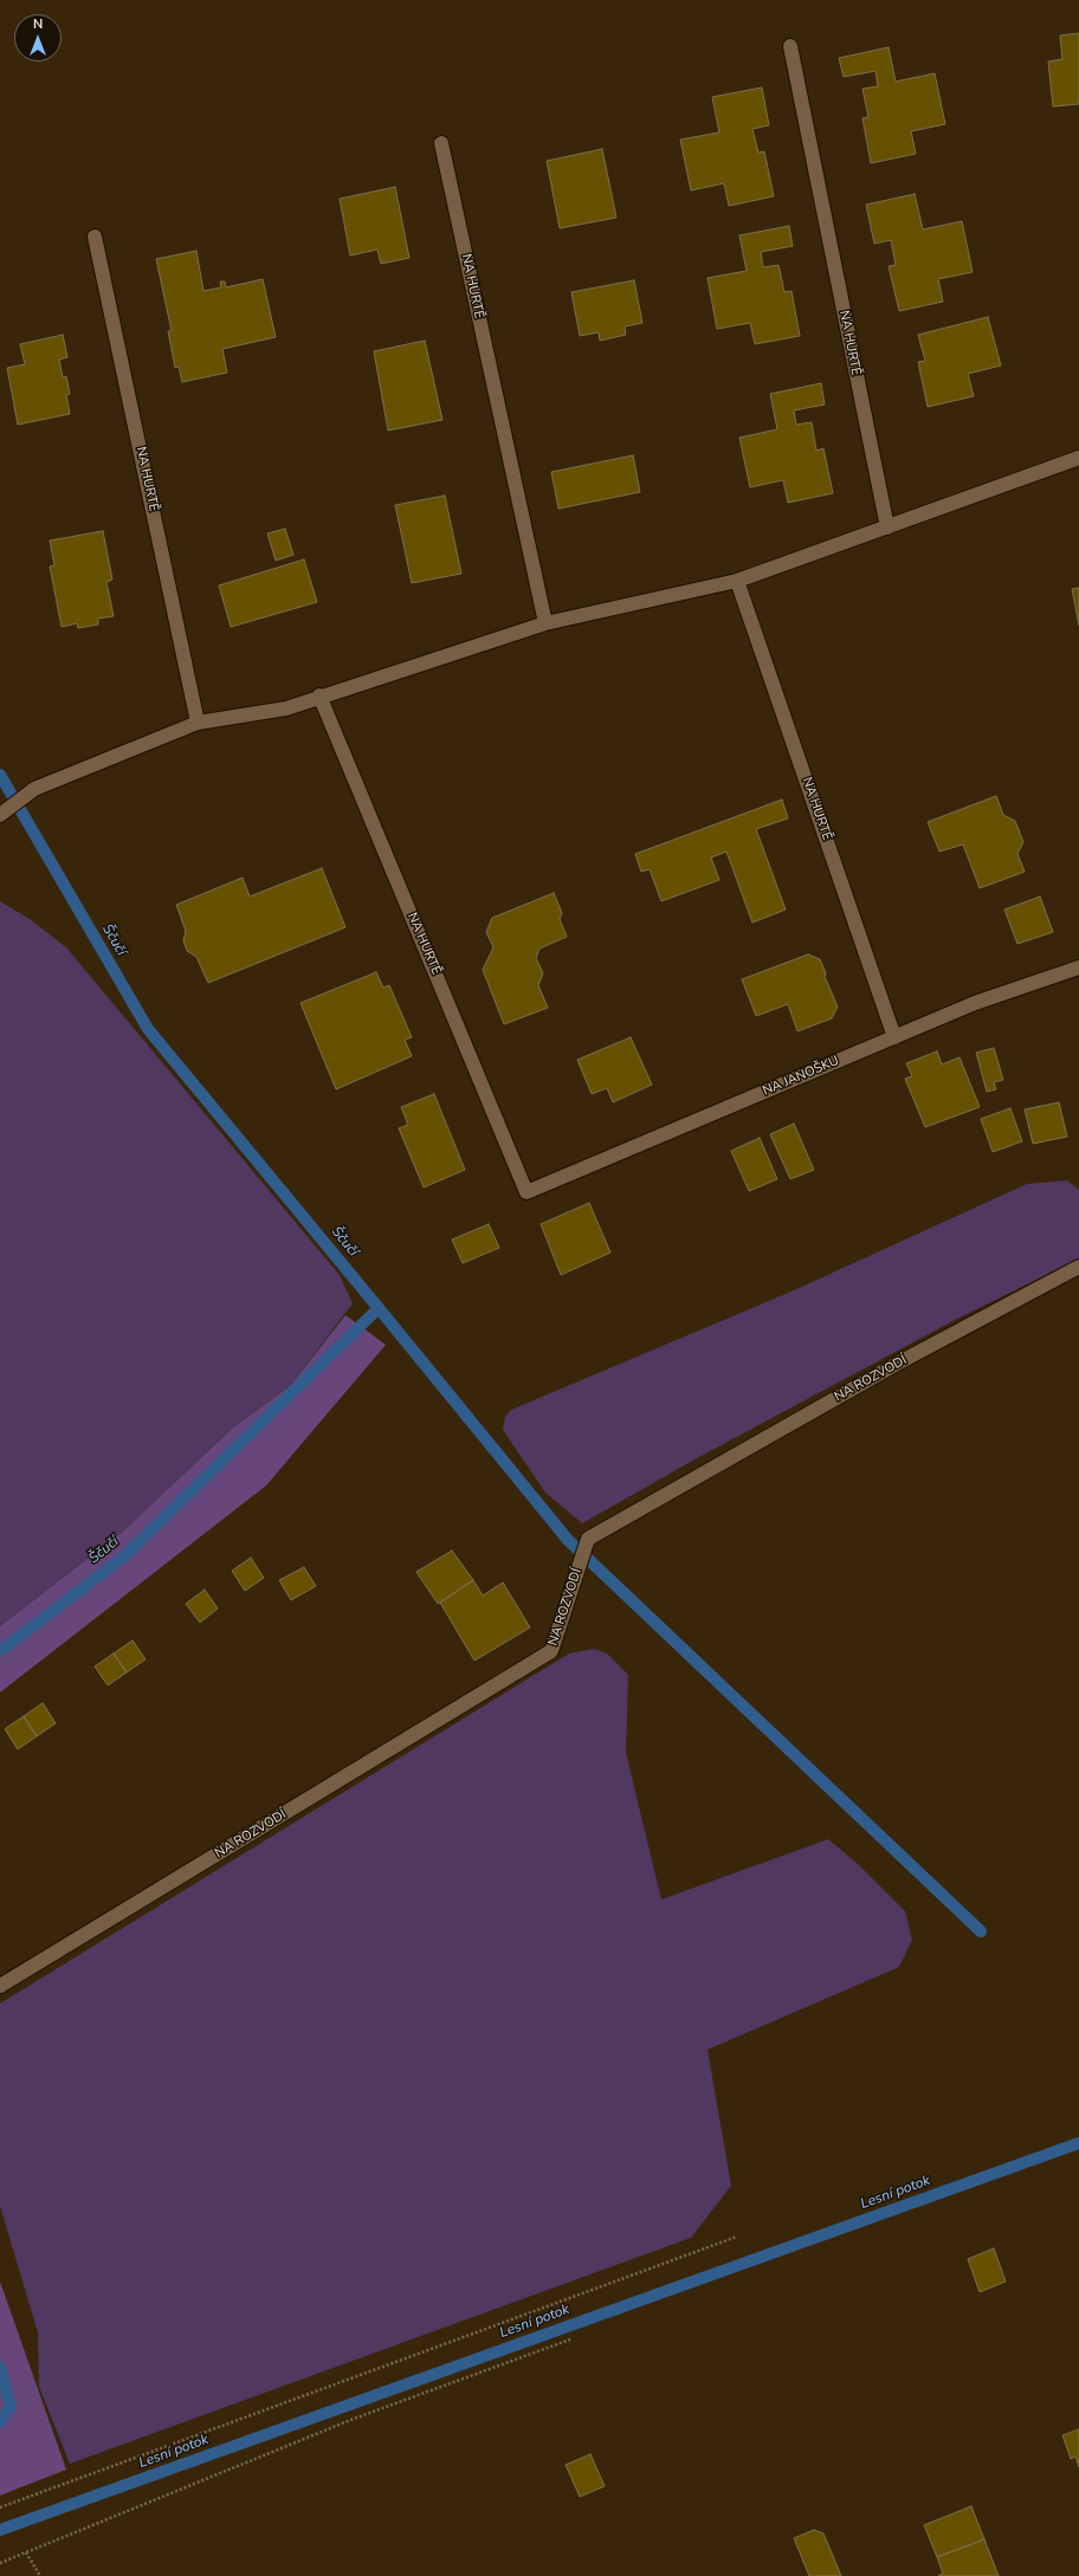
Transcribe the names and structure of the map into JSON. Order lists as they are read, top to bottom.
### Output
{
  "streets": {
    "street": ["NA HURTĚ", "NA JANOŠKU", "NA ROZVODÍ"]
  },
  "crossings": [
    ["NA HURTĚ", "NA JANOŠKU"]
  ],
  "water": ["Ščučí", "Lesní potok"],
  "north": "top"
}
